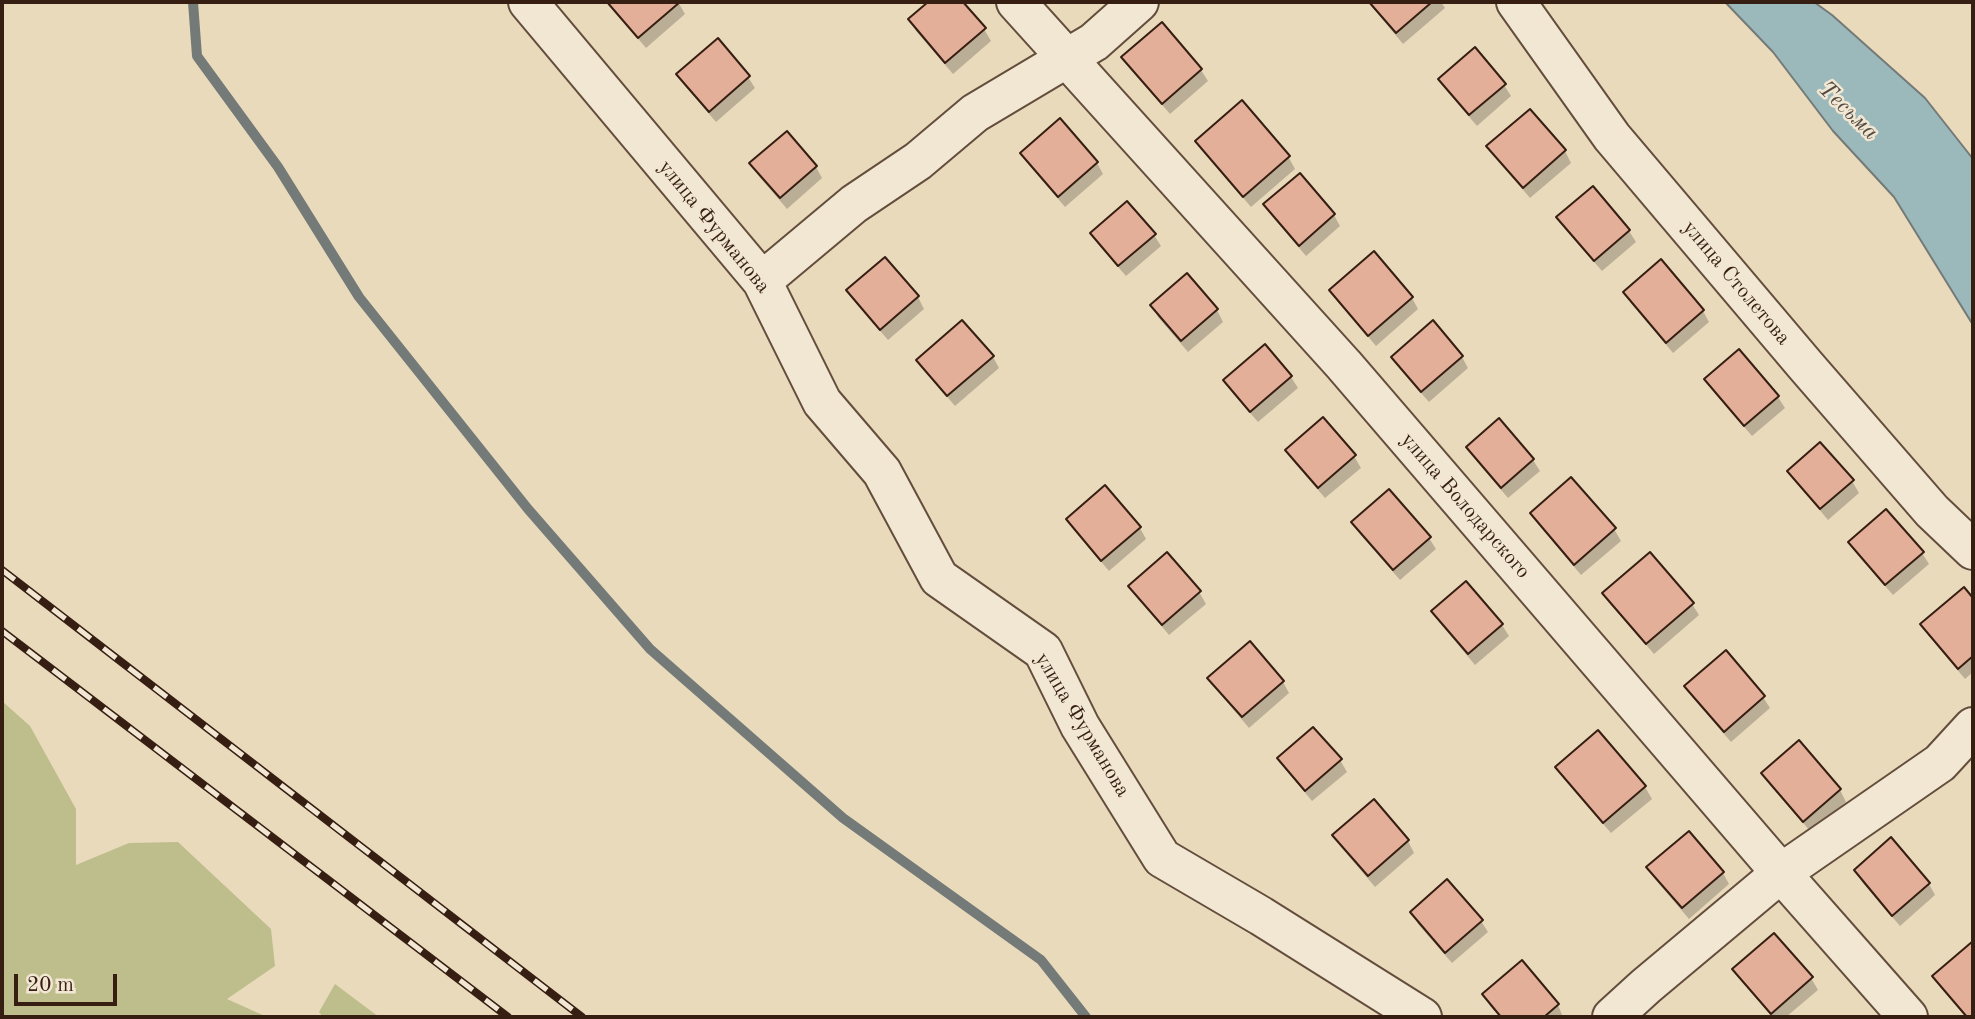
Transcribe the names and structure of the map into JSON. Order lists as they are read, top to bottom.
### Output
{
  "streets": {
    "street": ["улица Фурманова", "улица Столетова", "улица Володарского"]
  },
  "water": ["Тесьма"],
  "scale_bar": "20 m"
}
